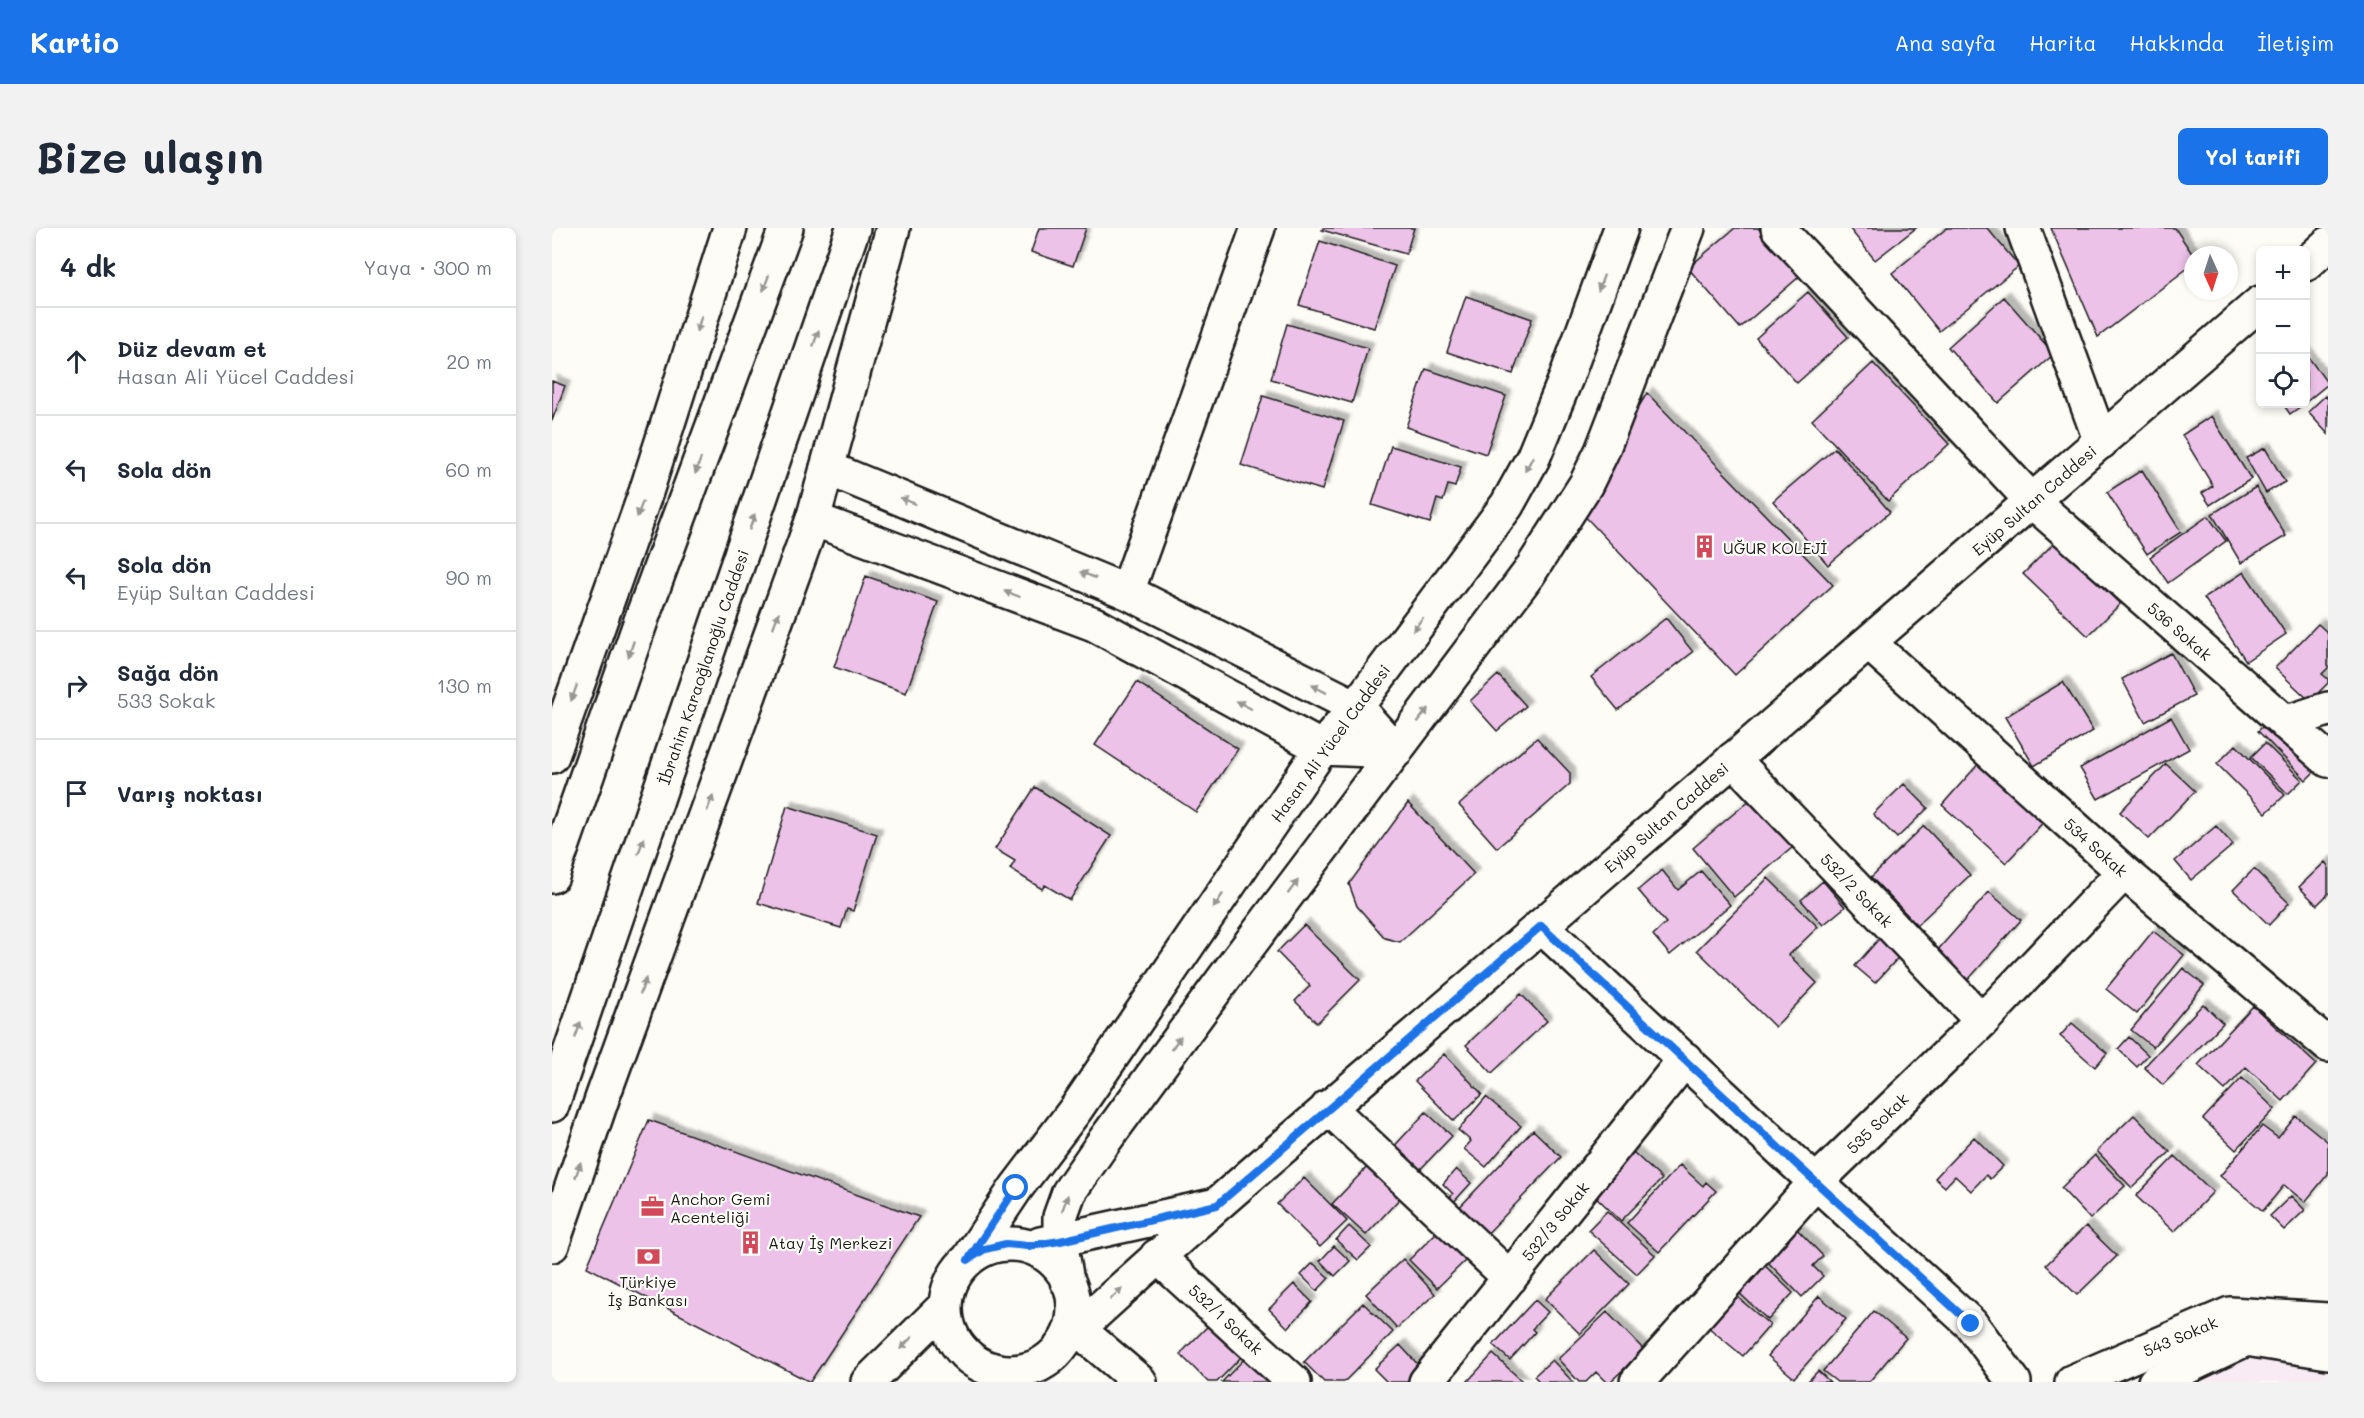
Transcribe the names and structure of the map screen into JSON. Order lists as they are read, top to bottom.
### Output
{
  "streets": {
    "main road": [
      "Eyüp Sultan Caddesi",
      "536 Sokak",
      "İbrahim Karaoğlanoğlu Caddesi",
      "Hasan Ali Yücel Caddesi",
      "534 Sokak",
      "532/2 Sokak",
      "535 Sokak",
      "532/3 Sokak",
      "532/1 Sokak",
      "543 Sokak"
    ]
  },
  "crossings": [
    ["Eyüp Sultan Caddesi", "536 Sokak"],
    ["Eyüp Sultan Caddesi", "Hasan Ali Yücel Caddesi"],
    ["Eyüp Sultan Caddesi", "534 Sokak"],
    ["Eyüp Sultan Caddesi", "532/2 Sokak"],
    ["Eyüp Sultan Caddesi", "532/1 Sokak"],
    ["534 Sokak", "535 Sokak"],
    ["532/2 Sokak", "535 Sokak"]
  ],
  "places": {
    "building": ["UĞUR KOLEJİ", "Atay İş Merkezi"],
    "office": ["Anchor Gemi Acenteliği"],
    "bank": ["Türkiye İş Bankası"]
  },
  "north": "bottom",
  "page": {
    "header": "Kartio",
    "nav": [
      "Ana sayfa",
      "Harita",
      "Hakkında",
      "İletişim"
    ],
    "buttons": "Yol tarifi",
    "title": "Bize ulaşın",
    "heading": ["4 dk", "Yaya · 300 m"],
    "map_buttons": ["+", "−"],
    "list": [
      ["Düz devam et", "Hasan Ali Yücel Caddesi", "20 m"],
      ["Sola dön", "60 m"],
      ["Sola dön", "Eyüp Sultan Caddesi", "90 m"],
      ["Sağa dön", "533 Sokak", "130 m"],
      "Varış noktası"
    ]
  }
}
